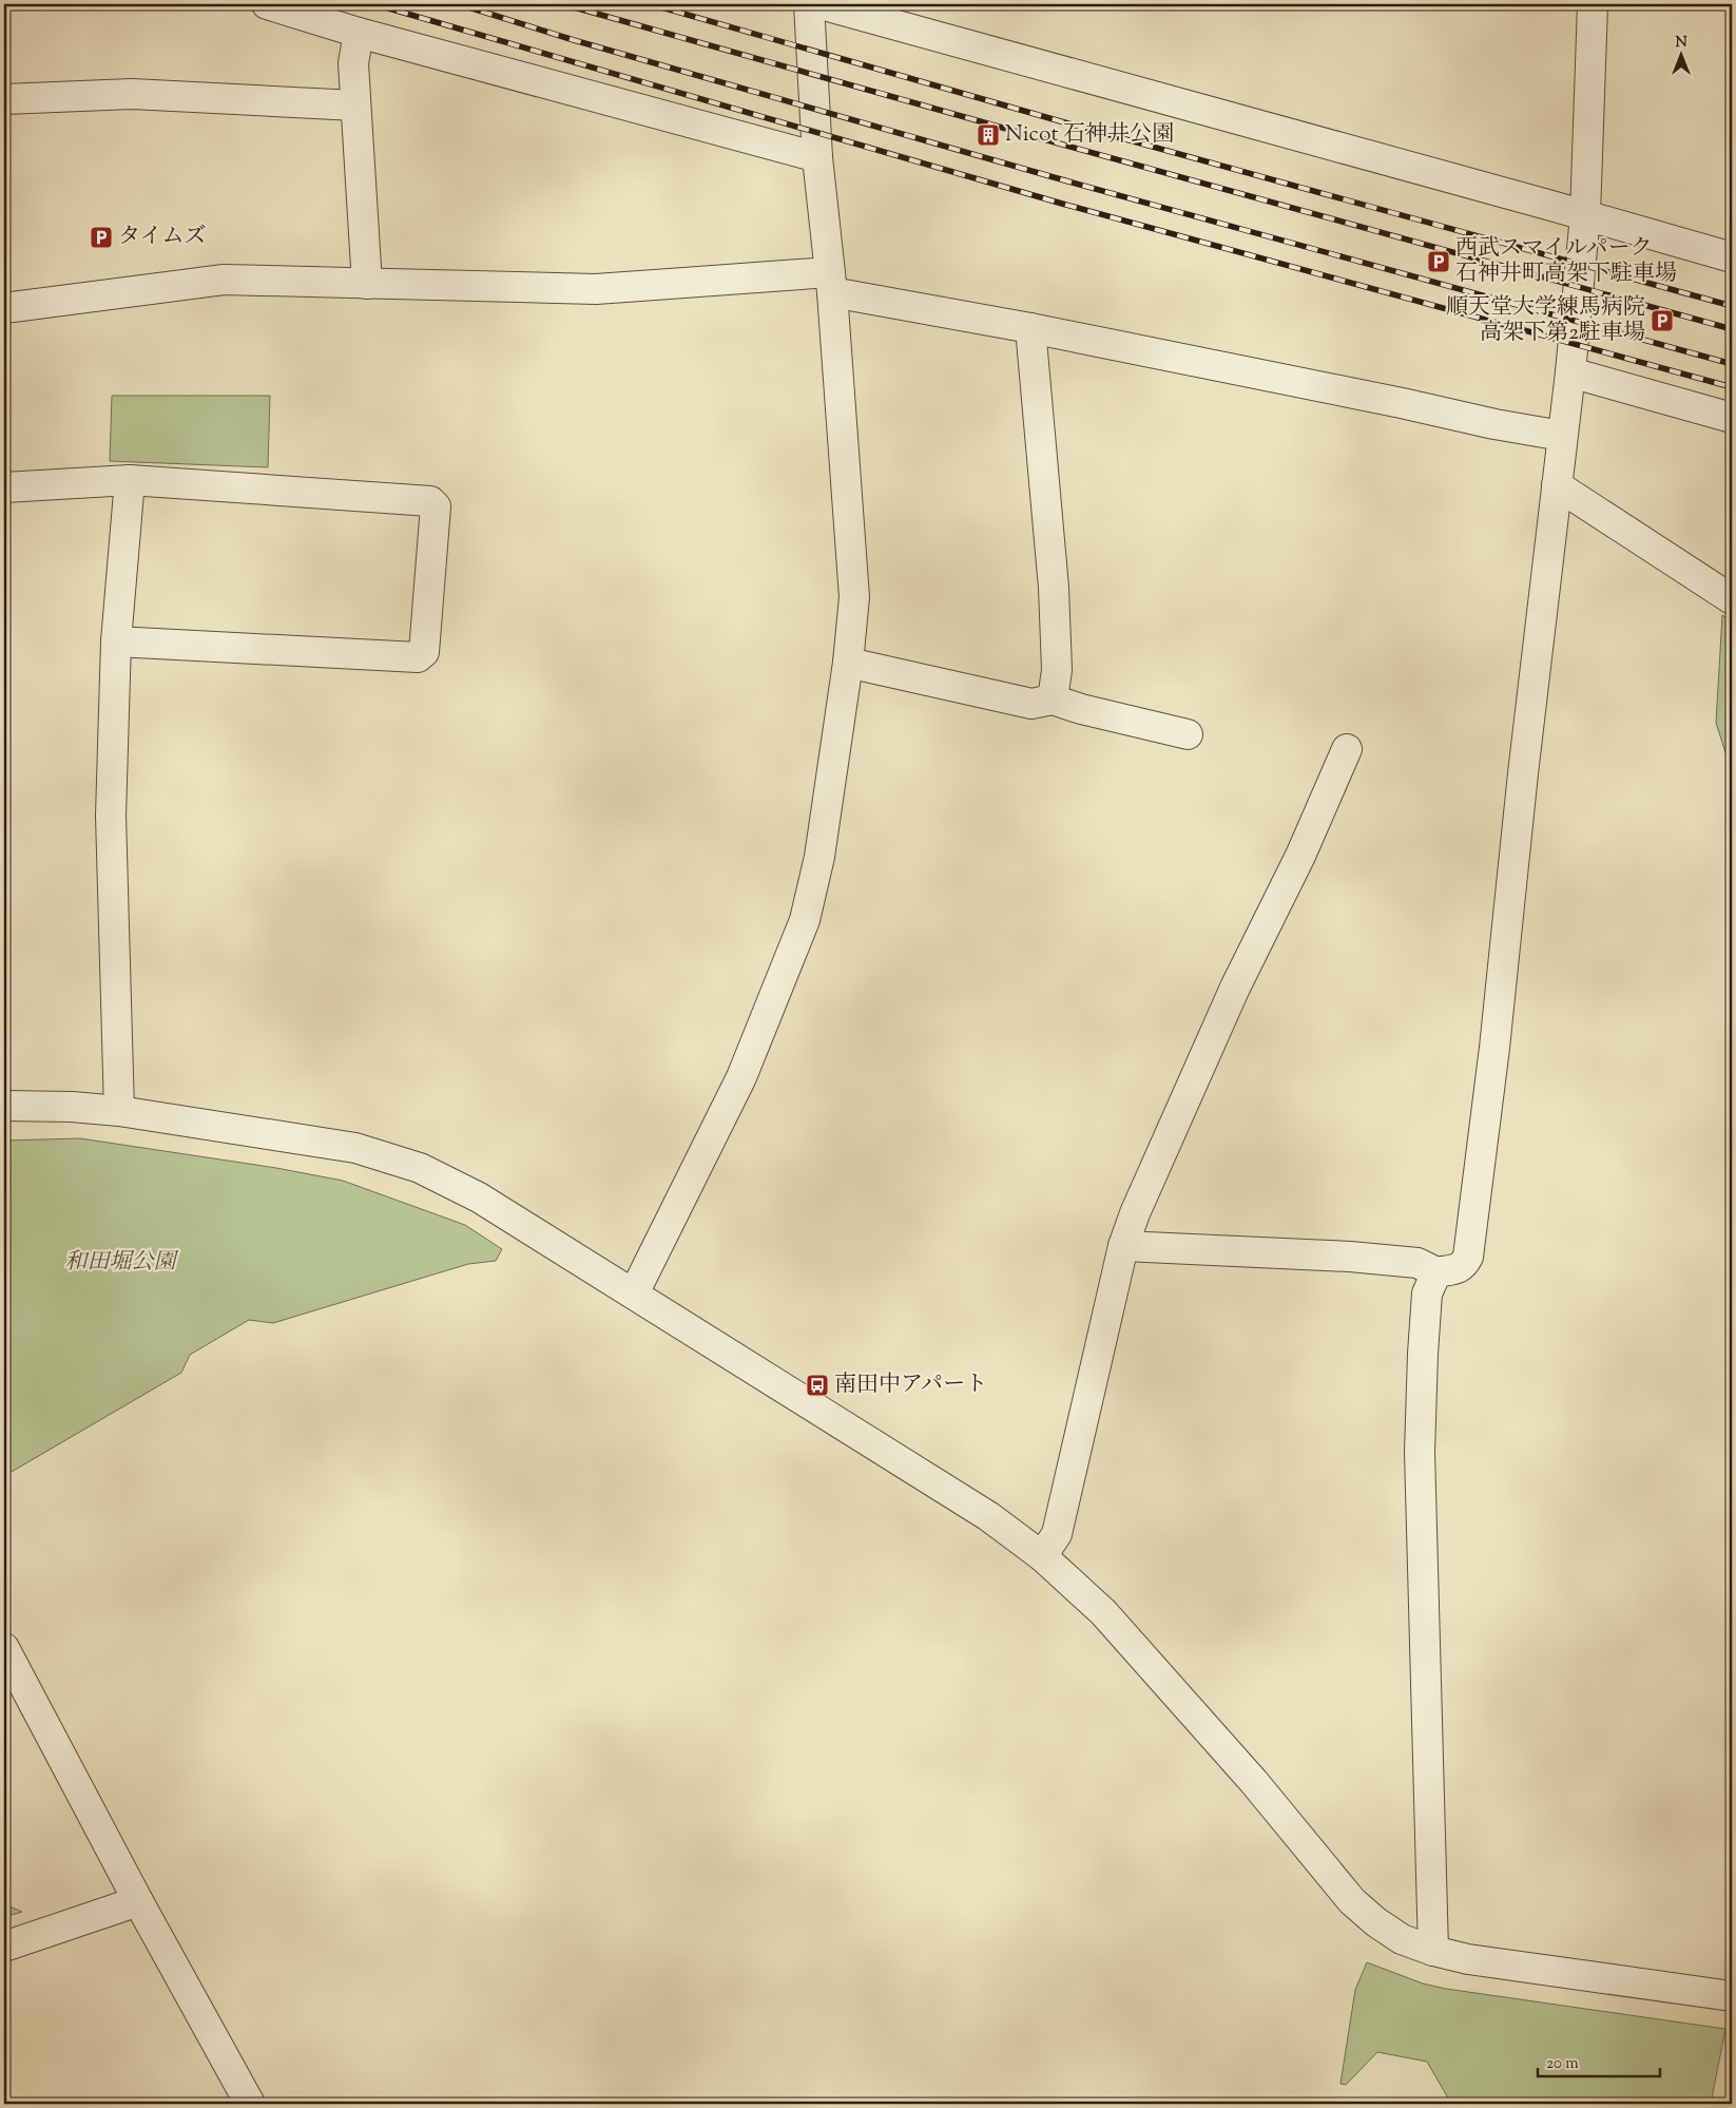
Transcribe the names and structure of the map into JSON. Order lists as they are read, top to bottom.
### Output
{
  "parks": ["和田堀公園"],
  "places": {
    "building": ["Nicot 石神井公園"],
    "parking": ["タイムズ", "西武スマイルパーク 石神井町高架下駐車場", "順天堂大学練馬病院 高架下第2駐車場"],
    "bus stop": ["南田中アパート"]
  },
  "scale_bar": "20 m",
  "north": "top"
}
